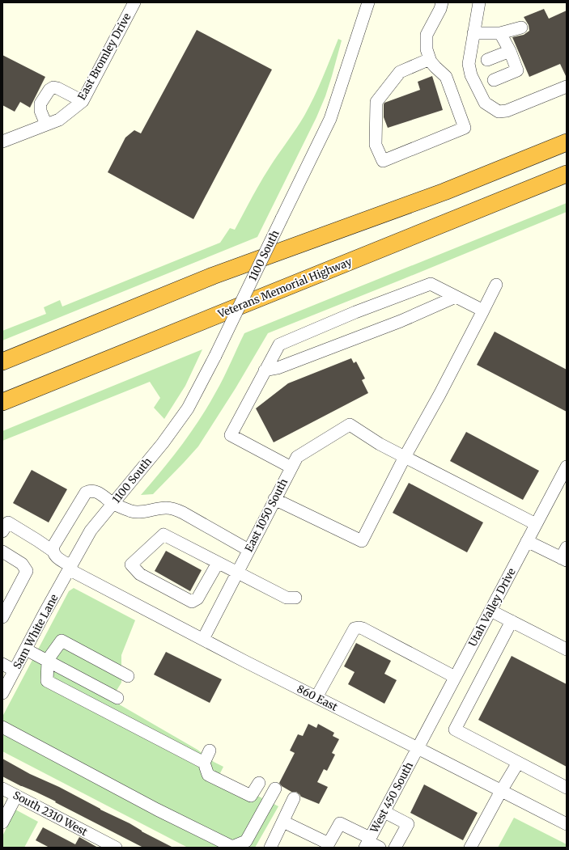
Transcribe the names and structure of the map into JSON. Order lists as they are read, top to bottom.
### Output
{
  "streets": {
    "highway": ["Veterans Memorial Highway"],
    "street": [
      "East Bromley Drive",
      "1100 South",
      "East 1050 South",
      "Utah Valley Drive",
      "Sam White Lane",
      "860 East",
      "West 450 South",
      "South 2310 West"
    ]
  },
  "crossings": [
    ["1100 South", "Sam White Lane"],
    ["1100 South", "860 East"],
    ["East 1050 South", "860 East"],
    ["Utah Valley Drive", "860 East"],
    ["Utah Valley Drive", "West 450 South"],
    ["Sam White Lane", "860 East"],
    ["860 East", "West 450 South"]
  ]
}
